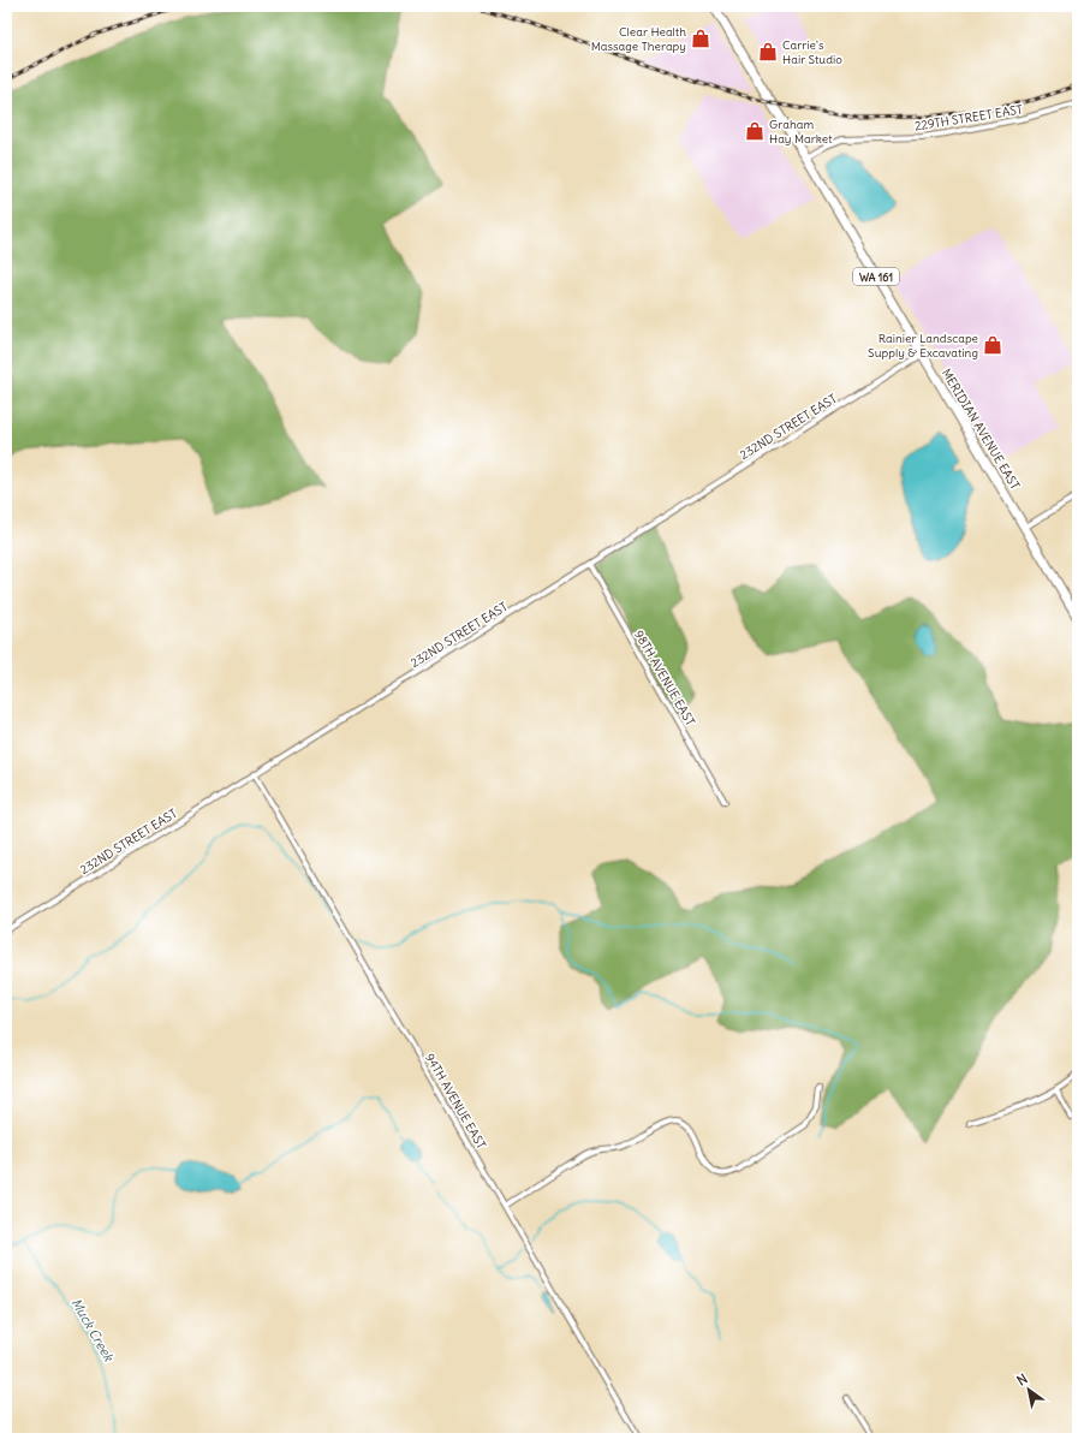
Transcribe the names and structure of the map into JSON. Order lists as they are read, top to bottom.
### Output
{
  "streets": {
    "main road": ["WA 161", "MERIDIAN AVENUE EAST"],
    "street": [
      "229TH STREET EAST",
      "232ND STREET EAST",
      "98TH AVENUE EAST",
      "94TH AVENUE EAST"
    ]
  },
  "crossings": [
    ["229TH STREET EAST", "MERIDIAN AVENUE EAST"],
    ["232ND STREET EAST", "MERIDIAN AVENUE EAST"],
    ["232ND STREET EAST", "98TH AVENUE EAST"],
    ["232ND STREET EAST", "94TH AVENUE EAST"]
  ],
  "water": ["Muck Creek"],
  "places": {
    "shop": [
      "Clear Health Massage Therapy",
      "Carrie's Hair Studio",
      "Graham Hay Market",
      "Rainier Landscape Supply & Excavating"
    ]
  },
  "north": "top left"
}
